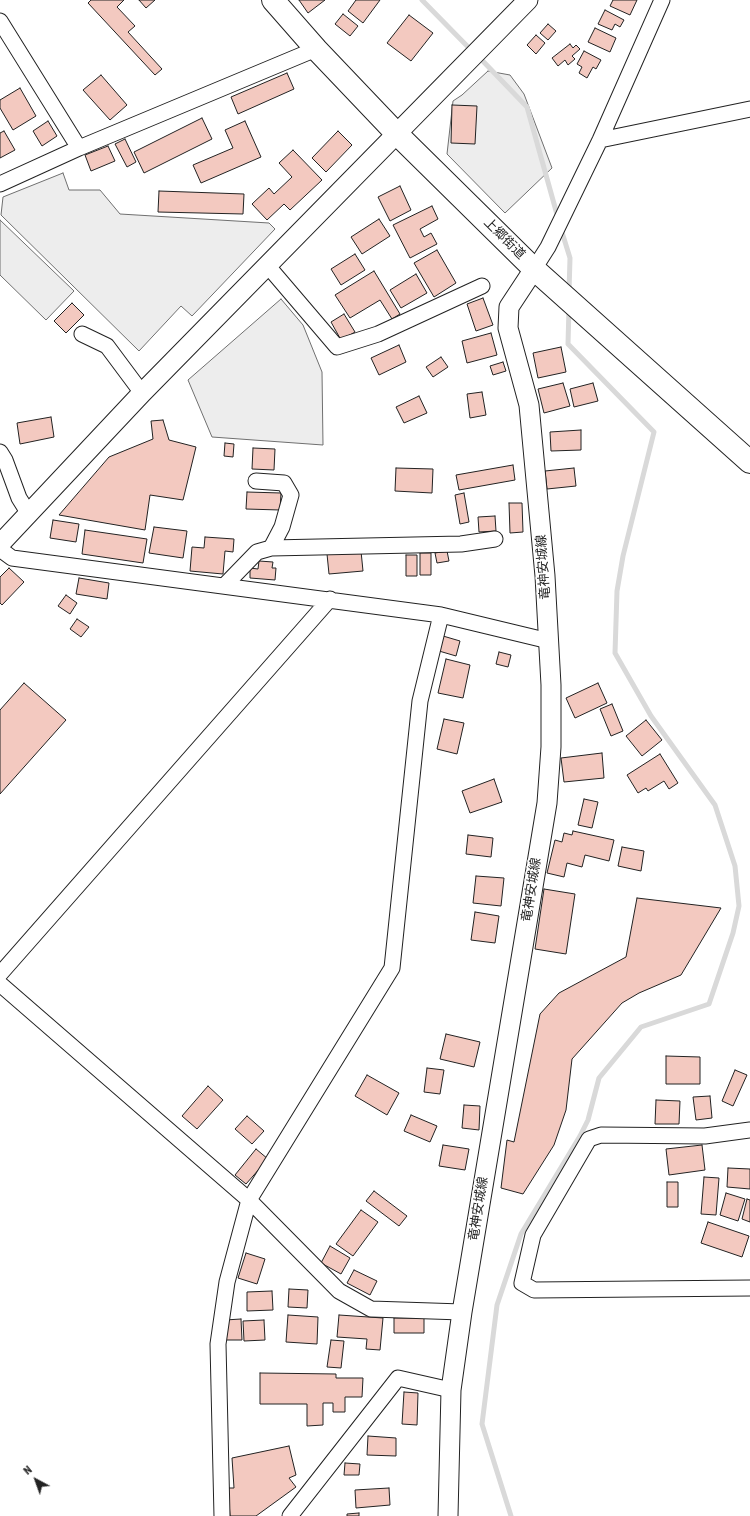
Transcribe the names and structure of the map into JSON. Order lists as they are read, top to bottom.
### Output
{
  "streets": {
    "main road": ["上郷街道"],
    "street": ["竜神安城線"]
  },
  "crossings": [
    ["上郷街道", "竜神安城線"]
  ],
  "north": "top left"
}
